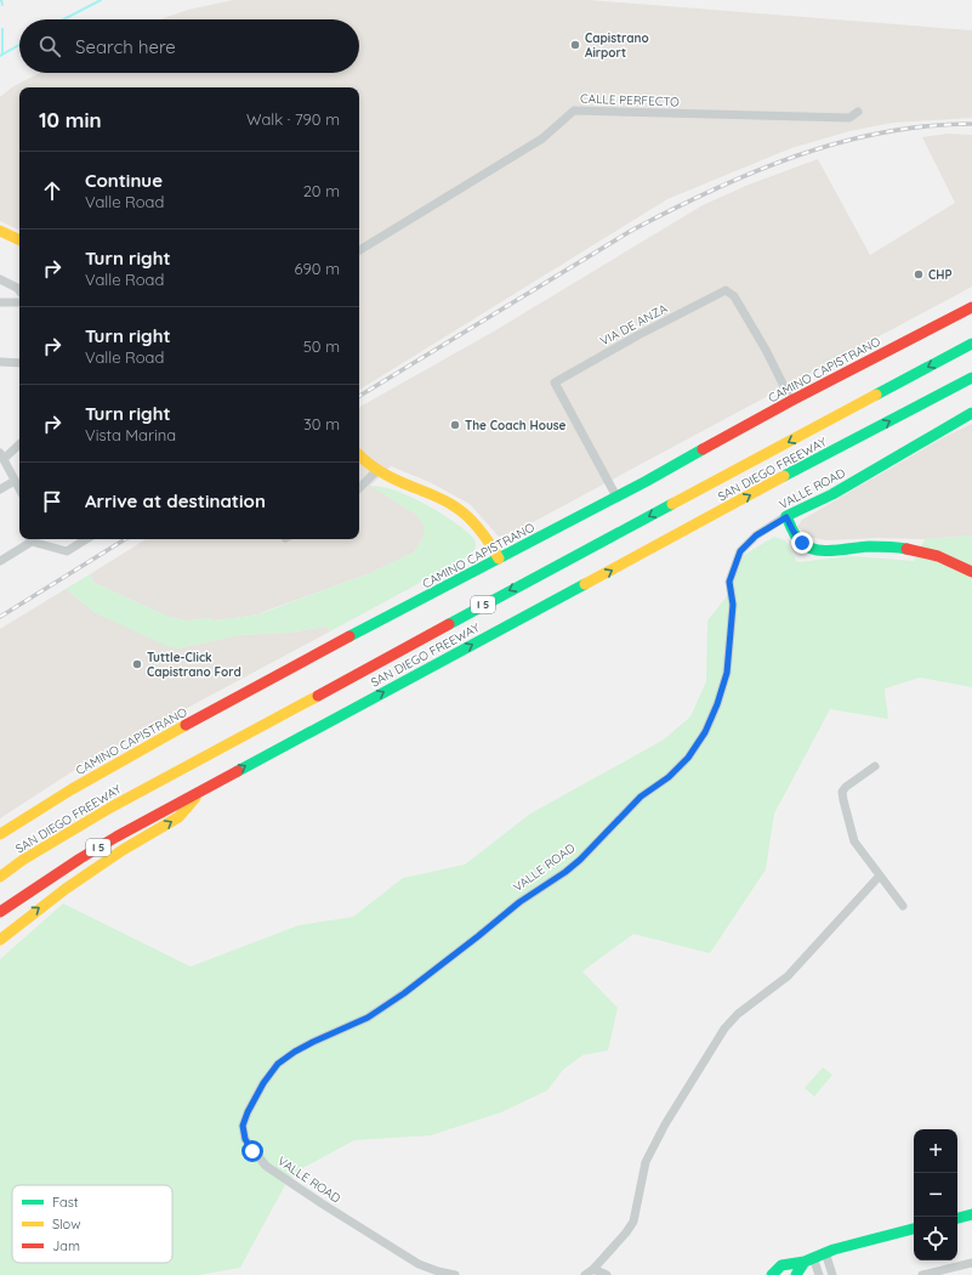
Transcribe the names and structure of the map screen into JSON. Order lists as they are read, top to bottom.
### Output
{
  "streets": {
    "main road": [
      "CAMINO CAPISTRANO",
      "SAN DIEGO FREEWAY",
      "VALLE ROAD",
      "I 5"
    ],
    "street": ["CALLE PERFECTO", "VIA DE ANZA"]
  },
  "crossings": [
    ["VIA DE ANZA", "CAMINO CAPISTRANO"]
  ],
  "places": [
    "Capistrano Airport",
    "CHP",
    "The Coach House",
    "Tuttle-Click Capistrano Ford"
  ],
  "legend": ["Fast", "Slow", "Jam"],
  "page": {
    "search": "Search here",
    "heading": ["10 min", "Walk · 790 m"],
    "list": [
      ["Continue", "Valle Road", "20 m"],
      ["Turn right", "Valle Road", "690 m"],
      ["Turn right", "Valle Road", "50 m"],
      ["Turn right", "Vista Marina", "30 m"],
      "Arrive at destination"
    ],
    "map_buttons": ["+", "−"]
  }
}
